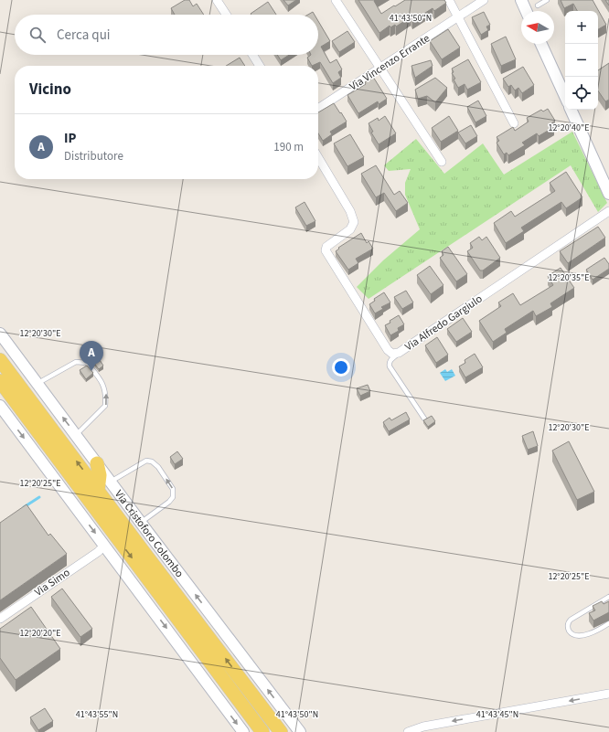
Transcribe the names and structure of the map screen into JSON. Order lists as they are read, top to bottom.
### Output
{
  "streets": {
    "main road": ["Via Cristoforo Colombo"],
    "street": ["Via Vincenzo Errante", "Via Alfredo Gargiulo", "Via Simo"]
  },
  "north": "left",
  "page": {
    "map_buttons": ["+", "−"],
    "search": "Cerca qui",
    "heading": "Vicino",
    "list": [
      {
        "mark": "A",
        "name": "IP",
        "note": "Distributore",
        "value": "190 m"
      }
    ],
    "pins": "A"
  },
  "coordinates": [
    "41°43'50\"N",
    "12°20'40\"E",
    "12°20'35\"E",
    "12°20'30\"E",
    "12°20'25\"E",
    "12°20'20\"E",
    "41°43'55\"N",
    "41°43'45\"N"
  ]
}
